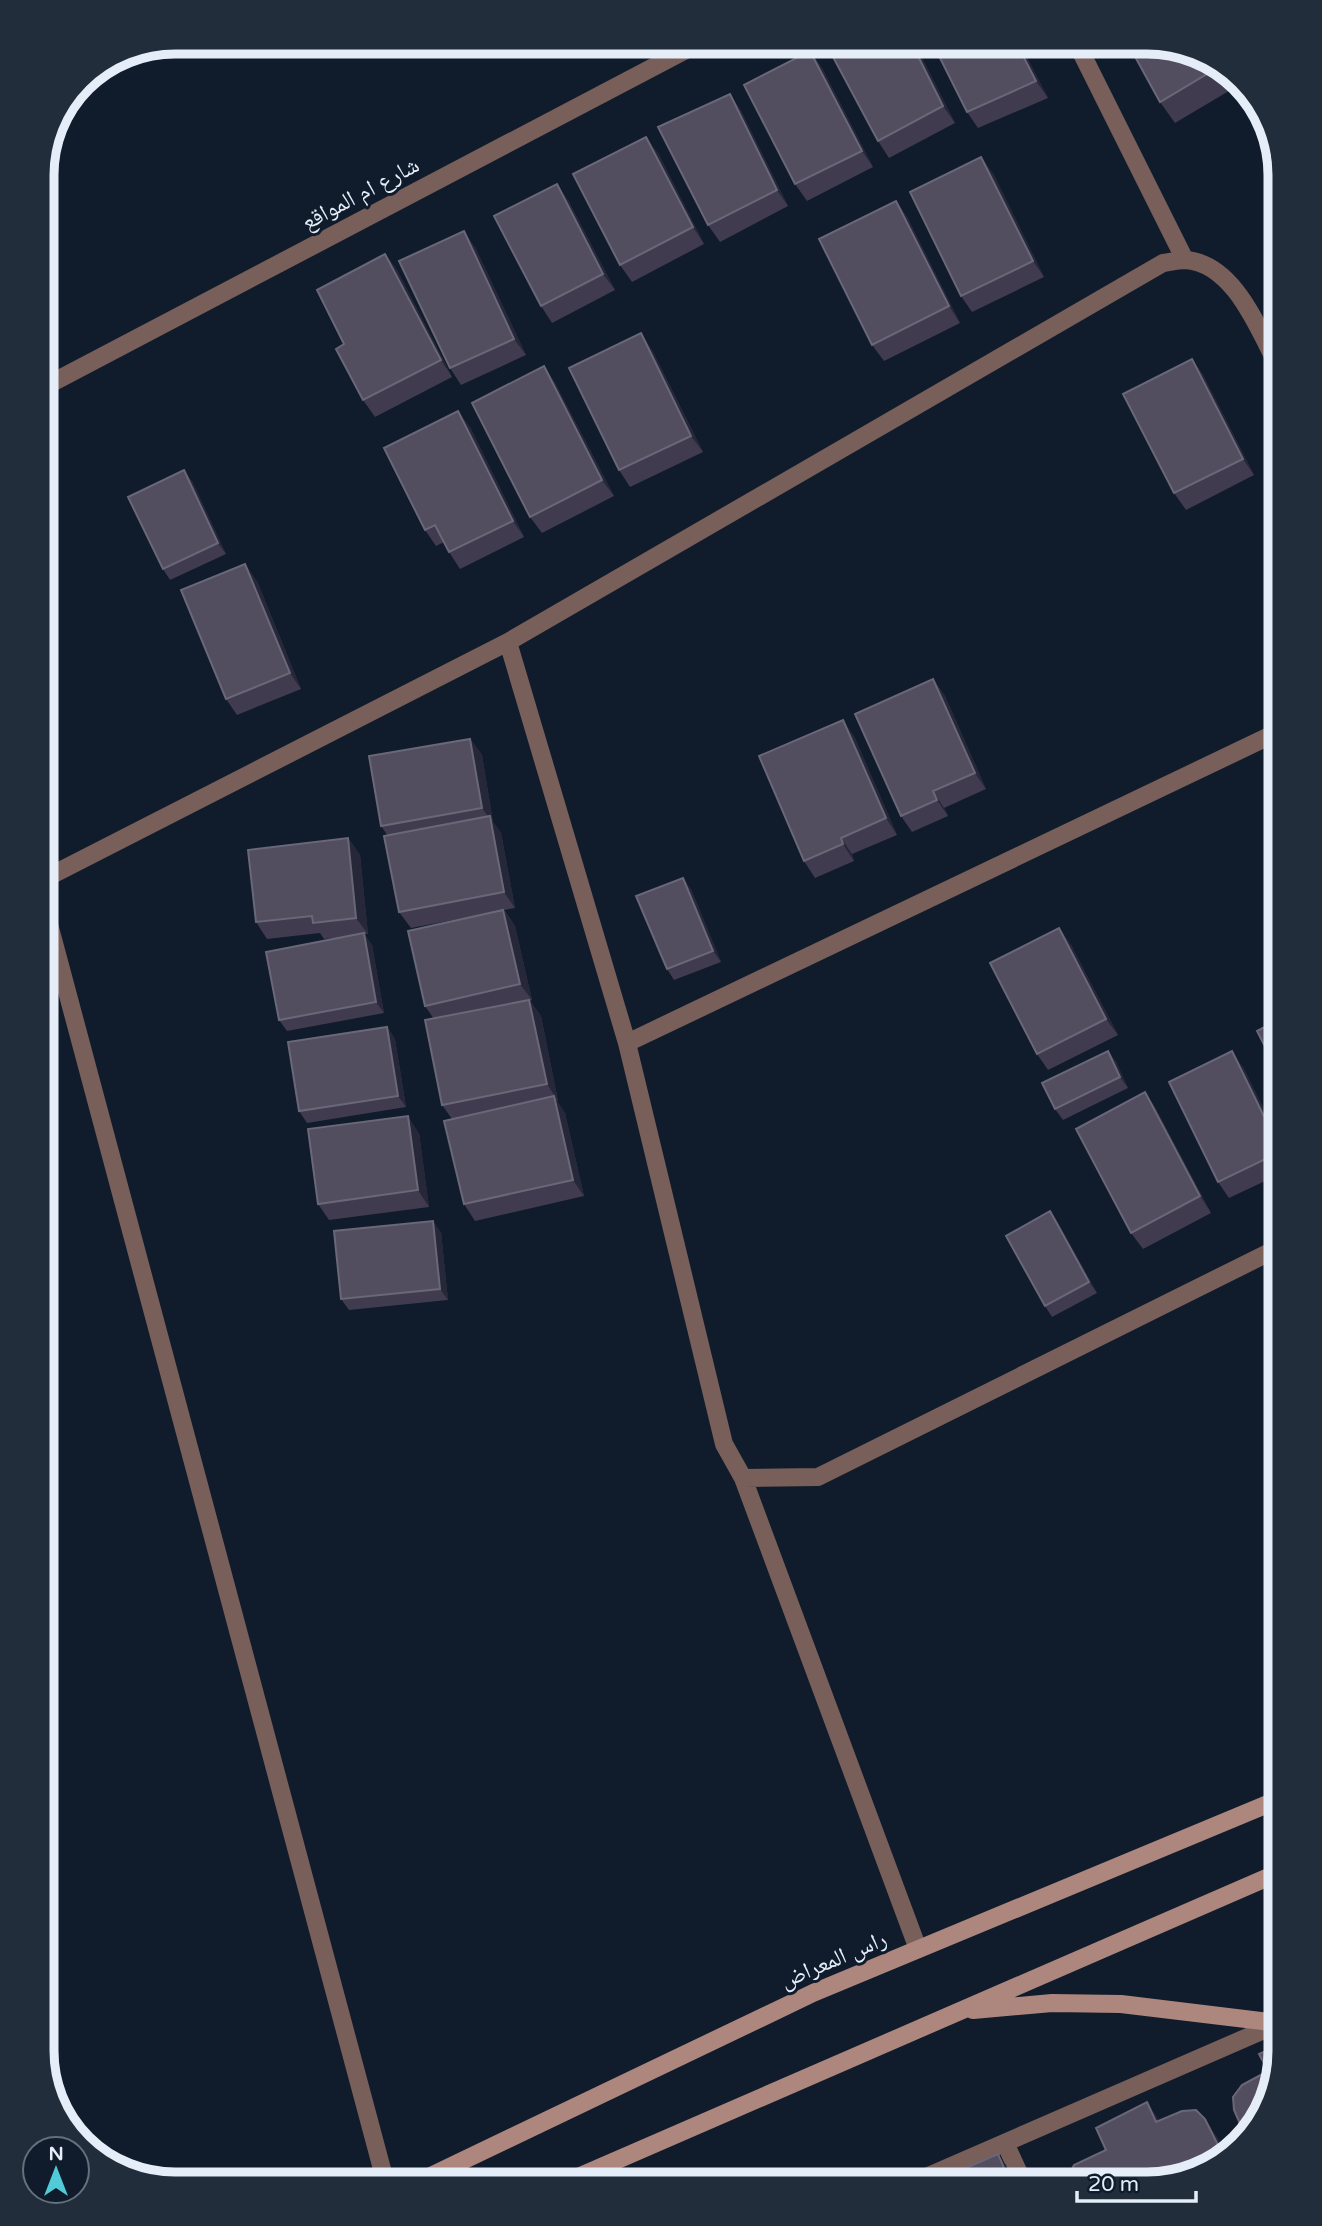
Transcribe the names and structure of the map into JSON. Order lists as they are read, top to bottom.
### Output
{
  "streets": {
    "street": ["شارع ام المواقع", "راس المعراض"]
  },
  "scale_bar": "20 m",
  "north": "top"
}
